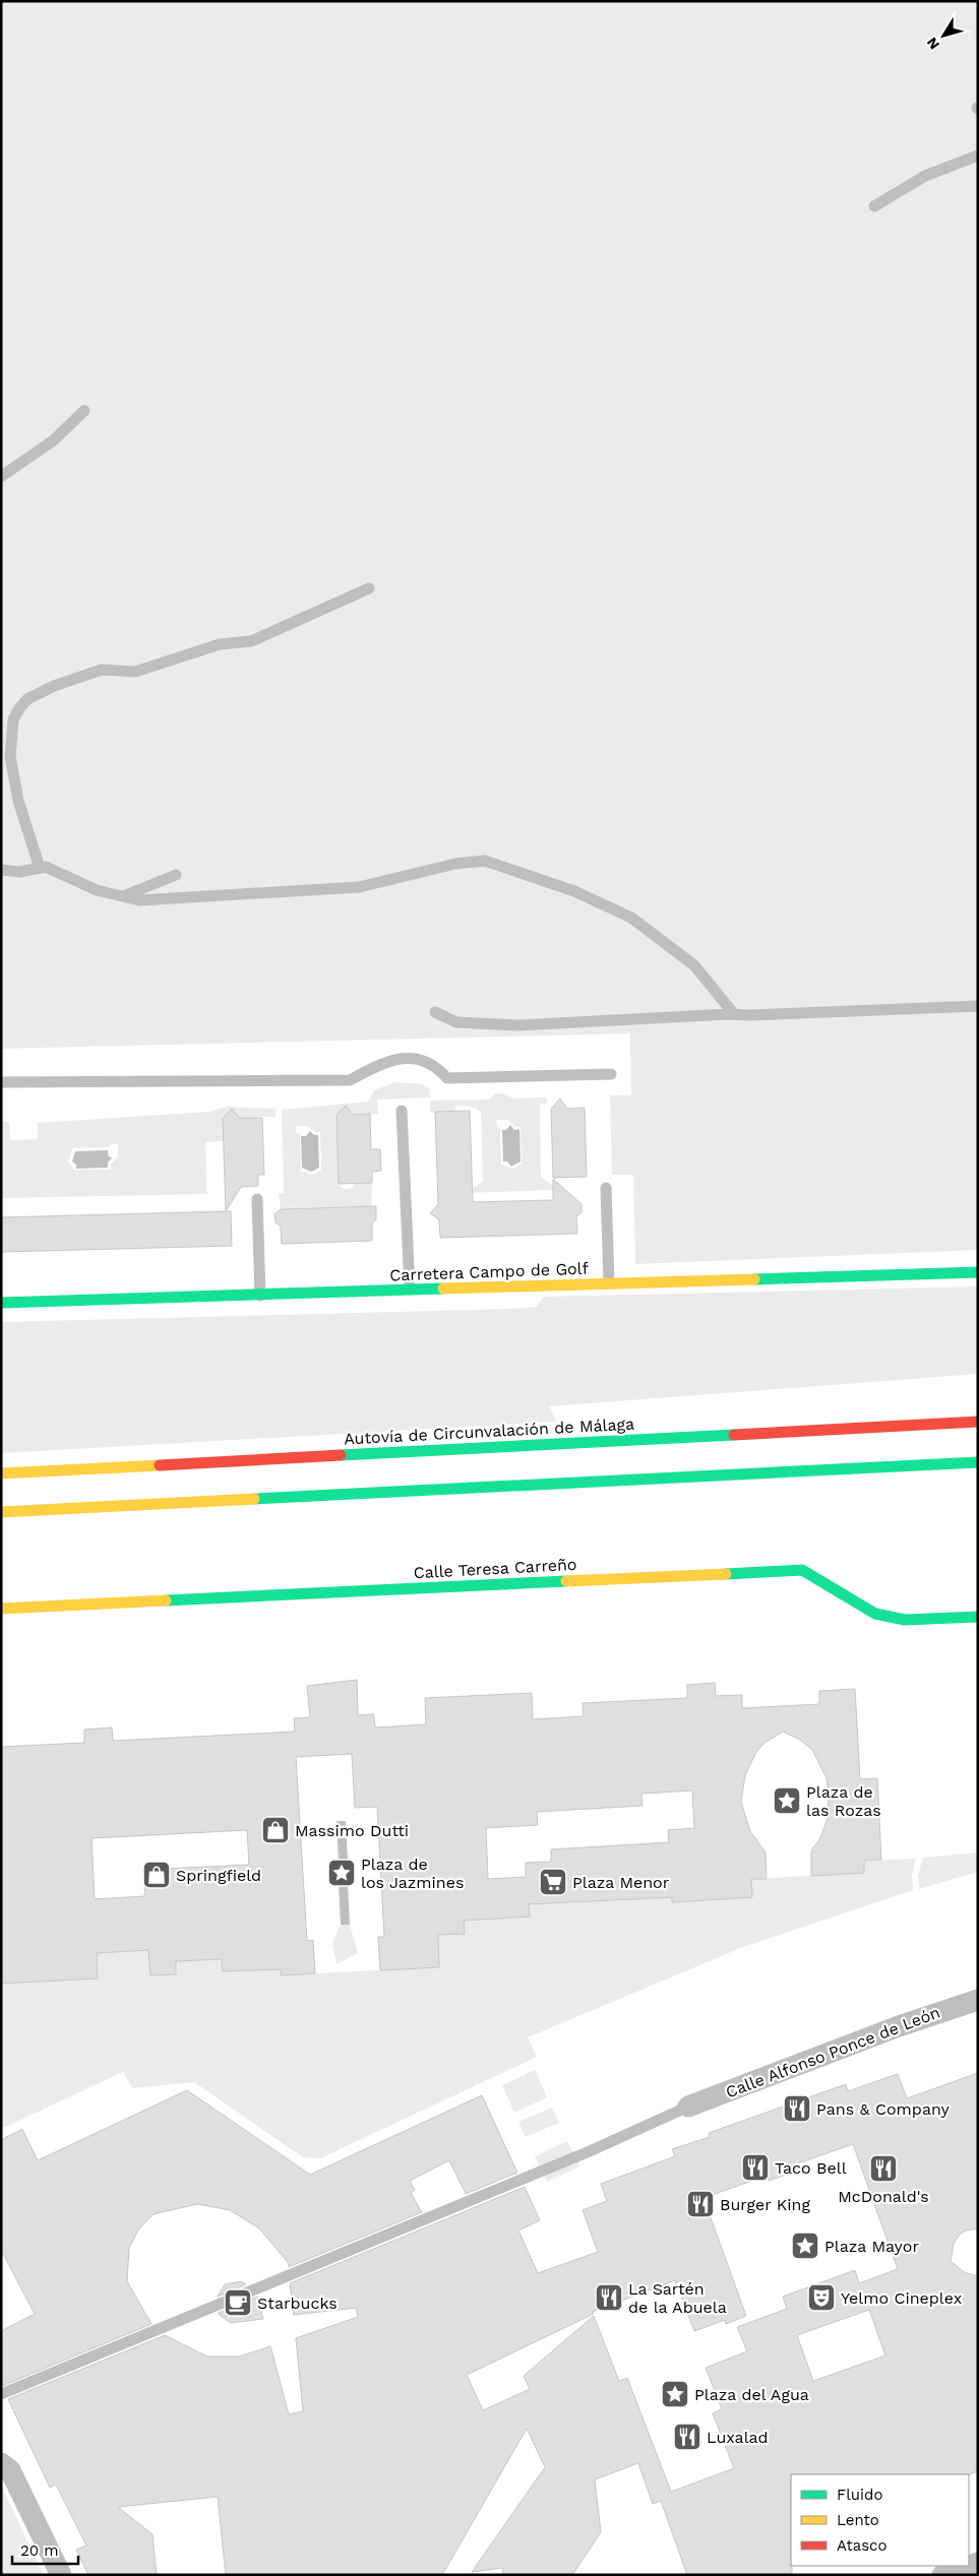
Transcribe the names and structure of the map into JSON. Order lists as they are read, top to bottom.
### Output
{
  "streets": {
    "main road": ["Carretera Campo de Golf", "Autovía de Circunvalación de Málaga", "Calle Teresa Carreño"],
    "street": ["Calle Alfonso Ponce de León"]
  },
  "places": {
    "place": [
      "Plaza de las Rozas",
      "Plaza de los Jazmines",
      "Plaza Mayor",
      "Plaza del Agua"
    ],
    "shop": ["Massimo Dutti", "Springfield"],
    "supermarket": ["Plaza Menor"],
    "restaurant": [
      "Pans & Company",
      "Taco Bell",
      "McDonald's",
      "Burger King",
      "La Sartén de la Abuela",
      "Luxalad"
    ],
    "theatre": ["Yelmo Cineplex"],
    "cafe": ["Starbucks"]
  },
  "legend": ["Fluido", "Lento", "Atasco"],
  "scale_bar": "20 m",
  "north": "bottom left"
}
